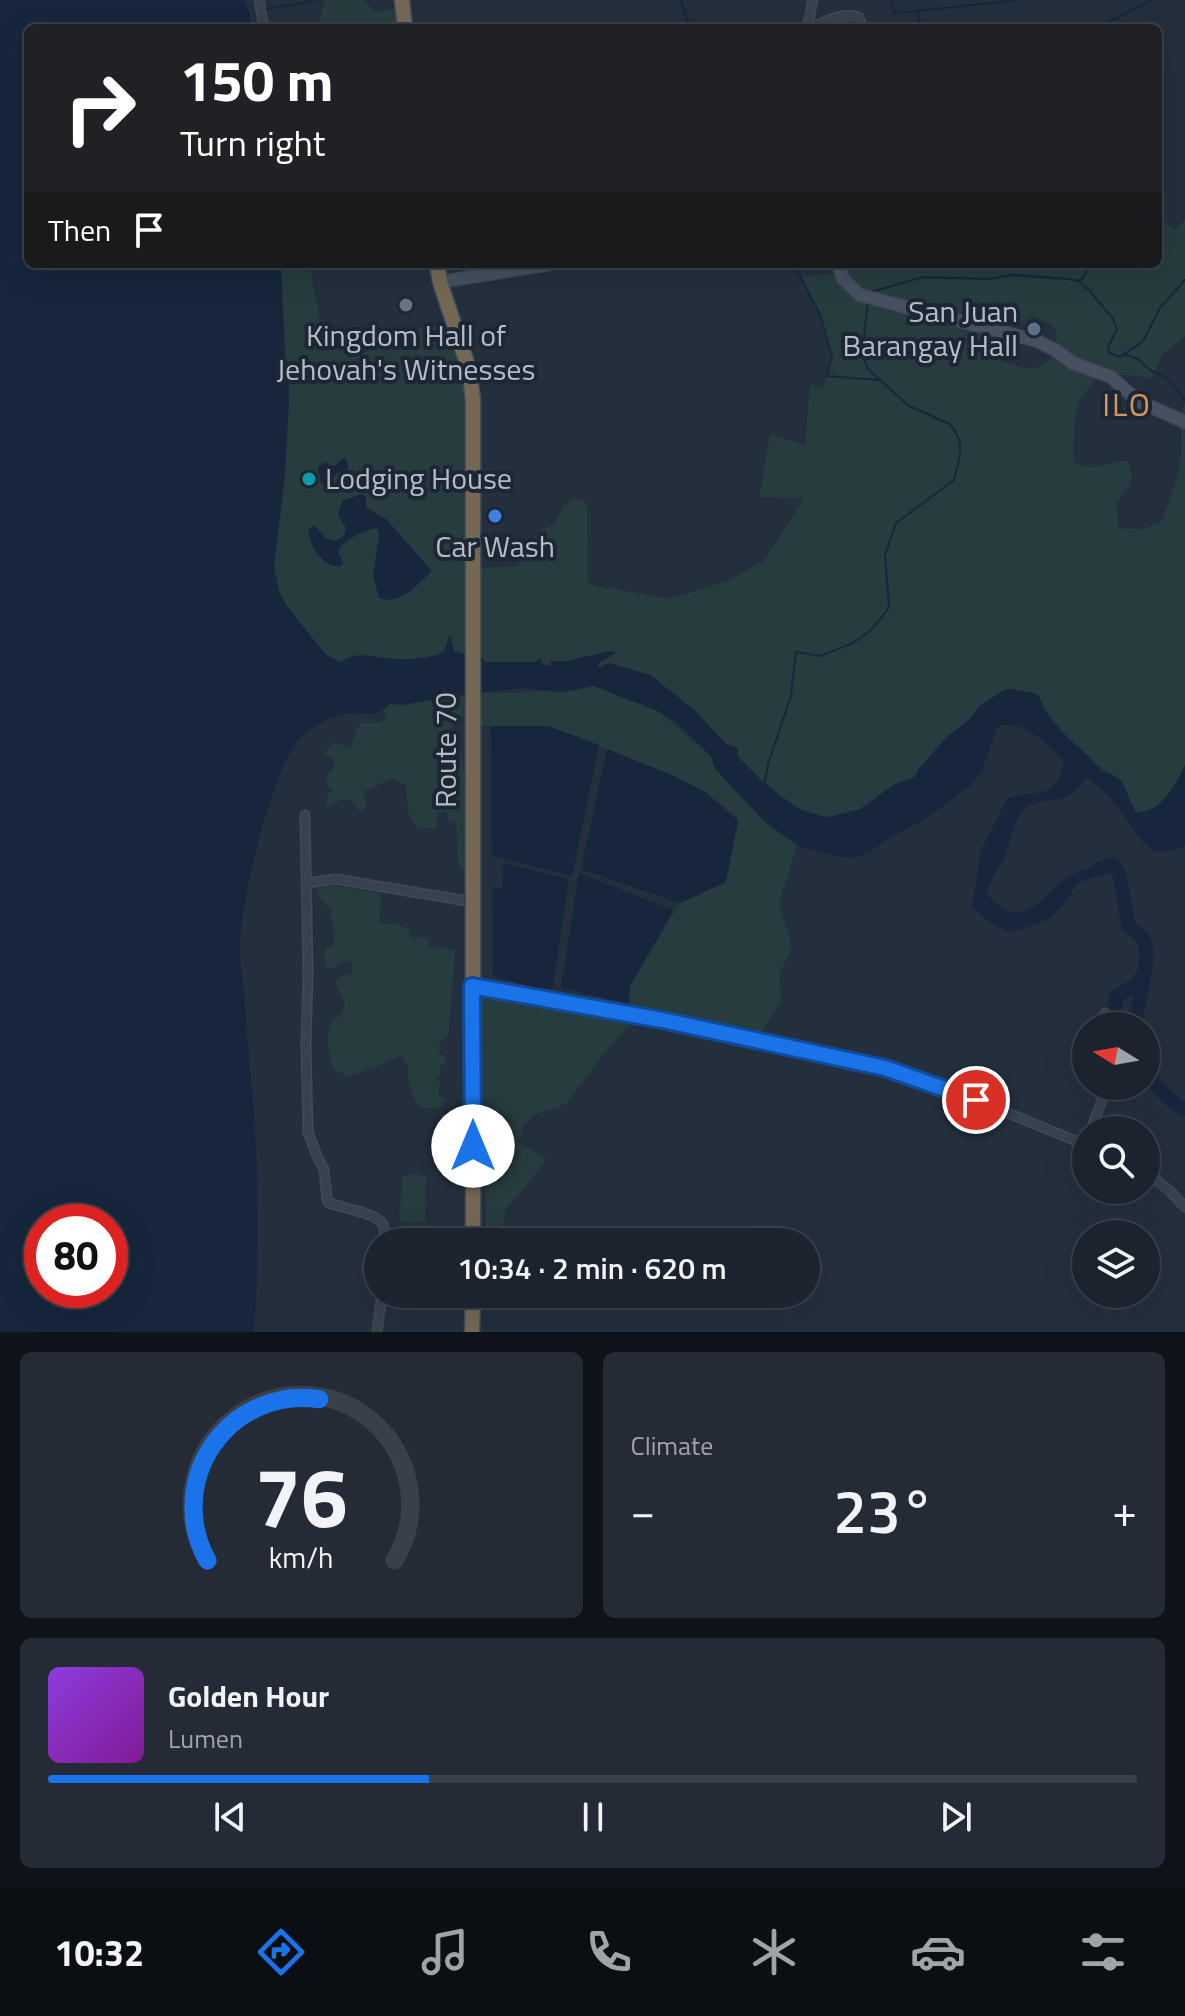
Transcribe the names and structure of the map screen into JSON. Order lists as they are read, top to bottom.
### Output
{
  "streets": {
    "highway": ["Route 70"]
  },
  "districts": ["ILO"],
  "places": [
    "Kingdom Hall of Jehovah's Witnesses",
    "San Juan Barangay Hall",
    "Lodging House",
    "Car Wash"
  ],
  "north": "left",
  "page": {
    "turn": ["150 m", "Turn right"],
    "then": "Then",
    "limit": "80",
    "trip": "10:34 · 2 min · 620 m",
    "tile": "Climate",
    "heat": ["−", "23°", "+"],
    "song": ["Golden Hour", "Lumen"],
    "tabs": "10:32",
    "gauge": ["76", "km/h"]
  }
}
